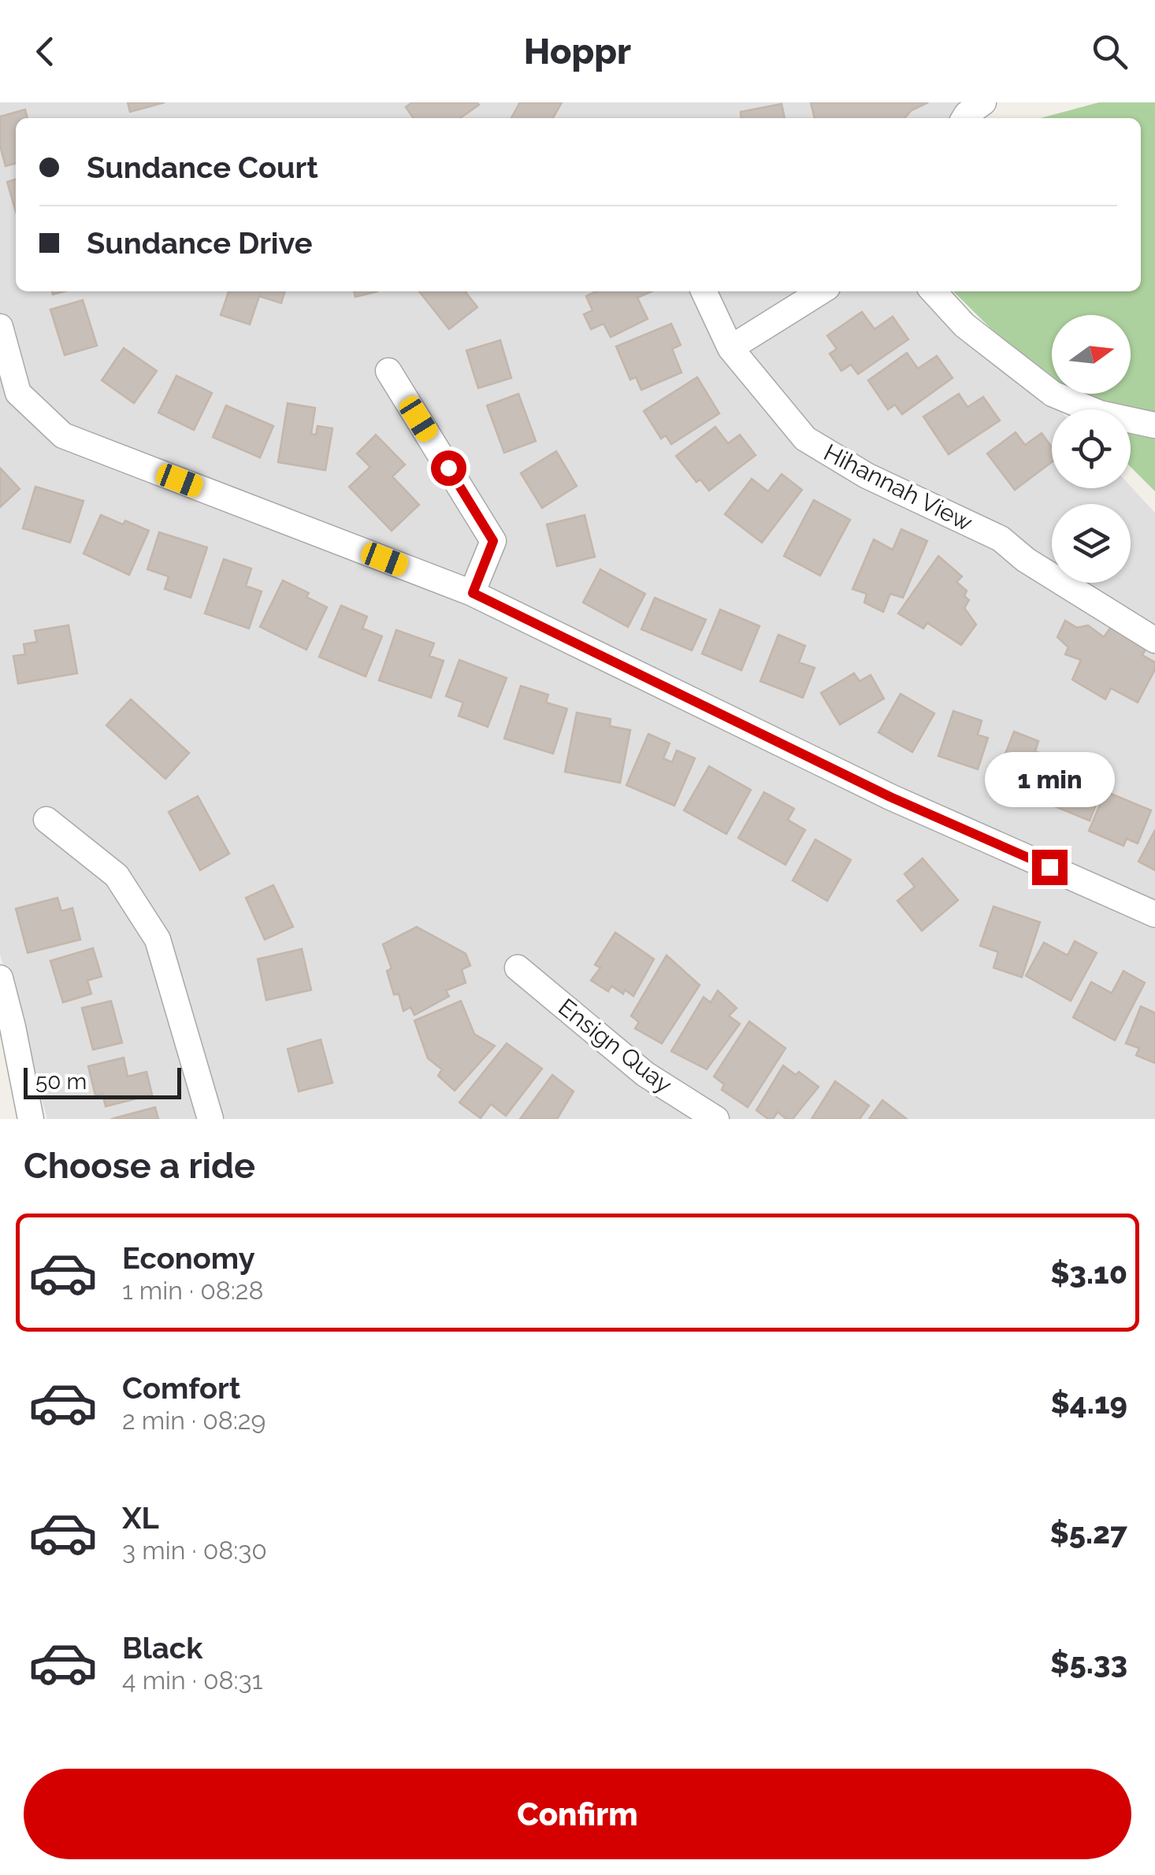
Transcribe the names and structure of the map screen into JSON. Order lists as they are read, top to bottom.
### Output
{
  "streets": {
    "street": ["Hihannah View", "Ensign Quay"]
  },
  "scale_bar": "50 m",
  "north": "right",
  "page": {
    "header": "Hoppr",
    "banner": ["Sundance Court", "Sundance Drive"],
    "bubble": "1 min",
    "scale": "50 m",
    "heading": "Choose a ride",
    "list": [
      {
        "name": "Economy",
        "note": "1 min · 08:28",
        "value": "$3.10"
      },
      {
        "name": "Comfort",
        "note": "2 min · 08:29",
        "value": "$4.19"
      },
      {
        "name": "XL",
        "note": "3 min · 08:30",
        "value": "$5.27"
      },
      {
        "name": "Black",
        "note": "4 min · 08:31",
        "value": "$5.33"
      }
    ],
    "buttons": "Confirm"
  }
}
